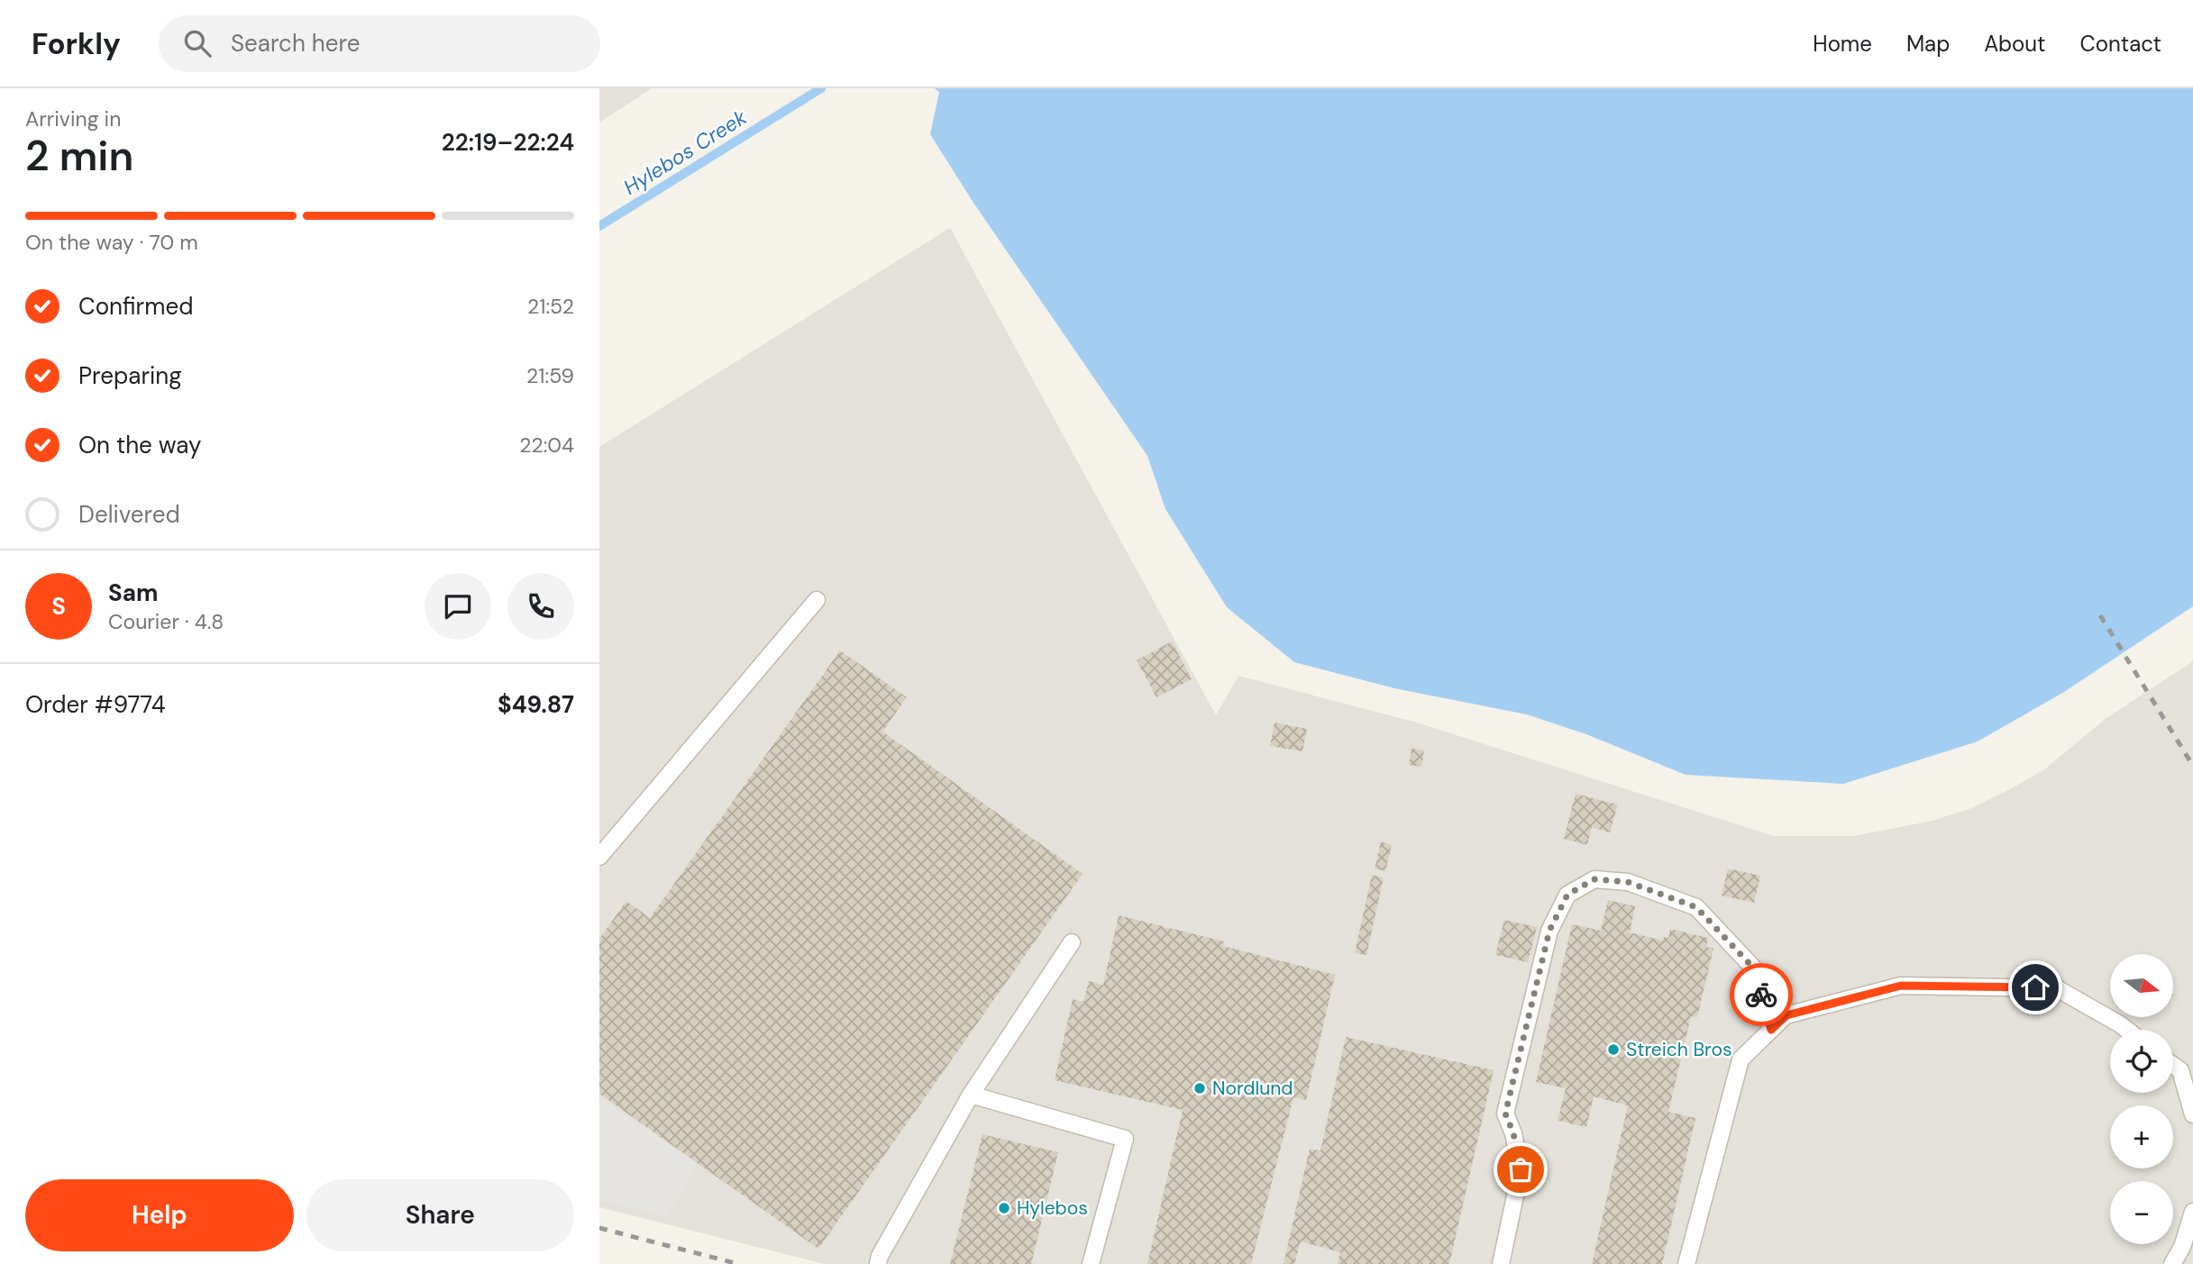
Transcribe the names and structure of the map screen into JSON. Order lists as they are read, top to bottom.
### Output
{
  "water": ["Hylebos Creek"],
  "places": ["Streich Bros", "Nordlund", "Hylebos"],
  "north": "right",
  "page": {
    "header": "Forkly",
    "search": "Search here",
    "nav": [
      "Home",
      "Map",
      "About",
      "Contact"
    ],
    "heading": ["2 min", "Arriving in", "22:19–22:24"],
    "panel": [
      "Sam",
      "Courier · 4.8",
      "Order #9774",
      "$49.87"
    ],
    "bar": "On the way · 70 m",
    "list": [
      ["Confirmed", "21:52"],
      ["Preparing", "21:59"],
      ["On the way", "22:04"],
      "Delivered"
    ],
    "round": "S",
    "map_buttons": ["+", "−"],
    "buttons": ["Help", "Share"]
  }
}
